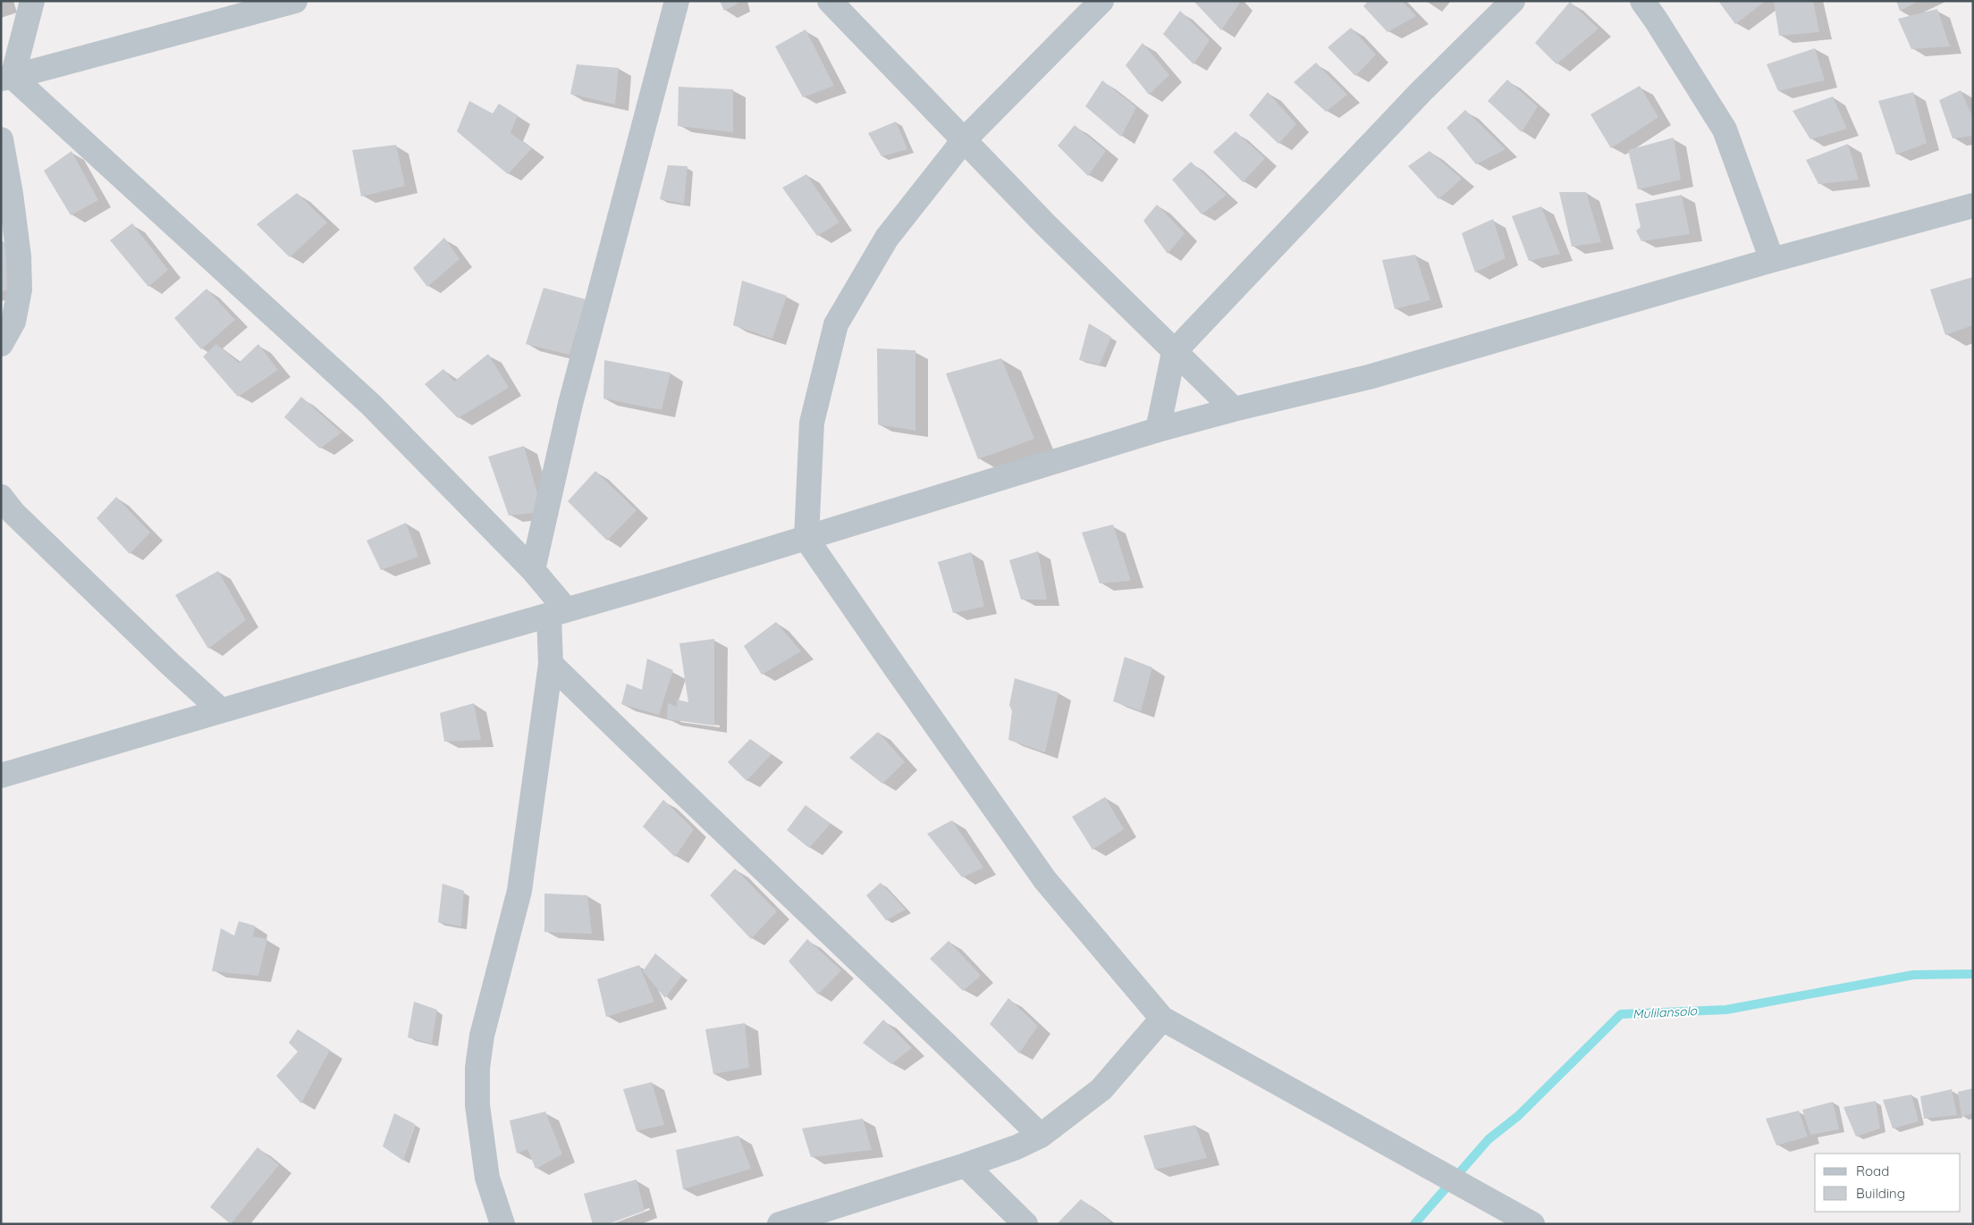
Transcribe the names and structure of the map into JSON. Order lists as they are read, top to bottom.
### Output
{
  "water": ["Mulilansolo"],
  "legend": ["Road", "Building"]
}
